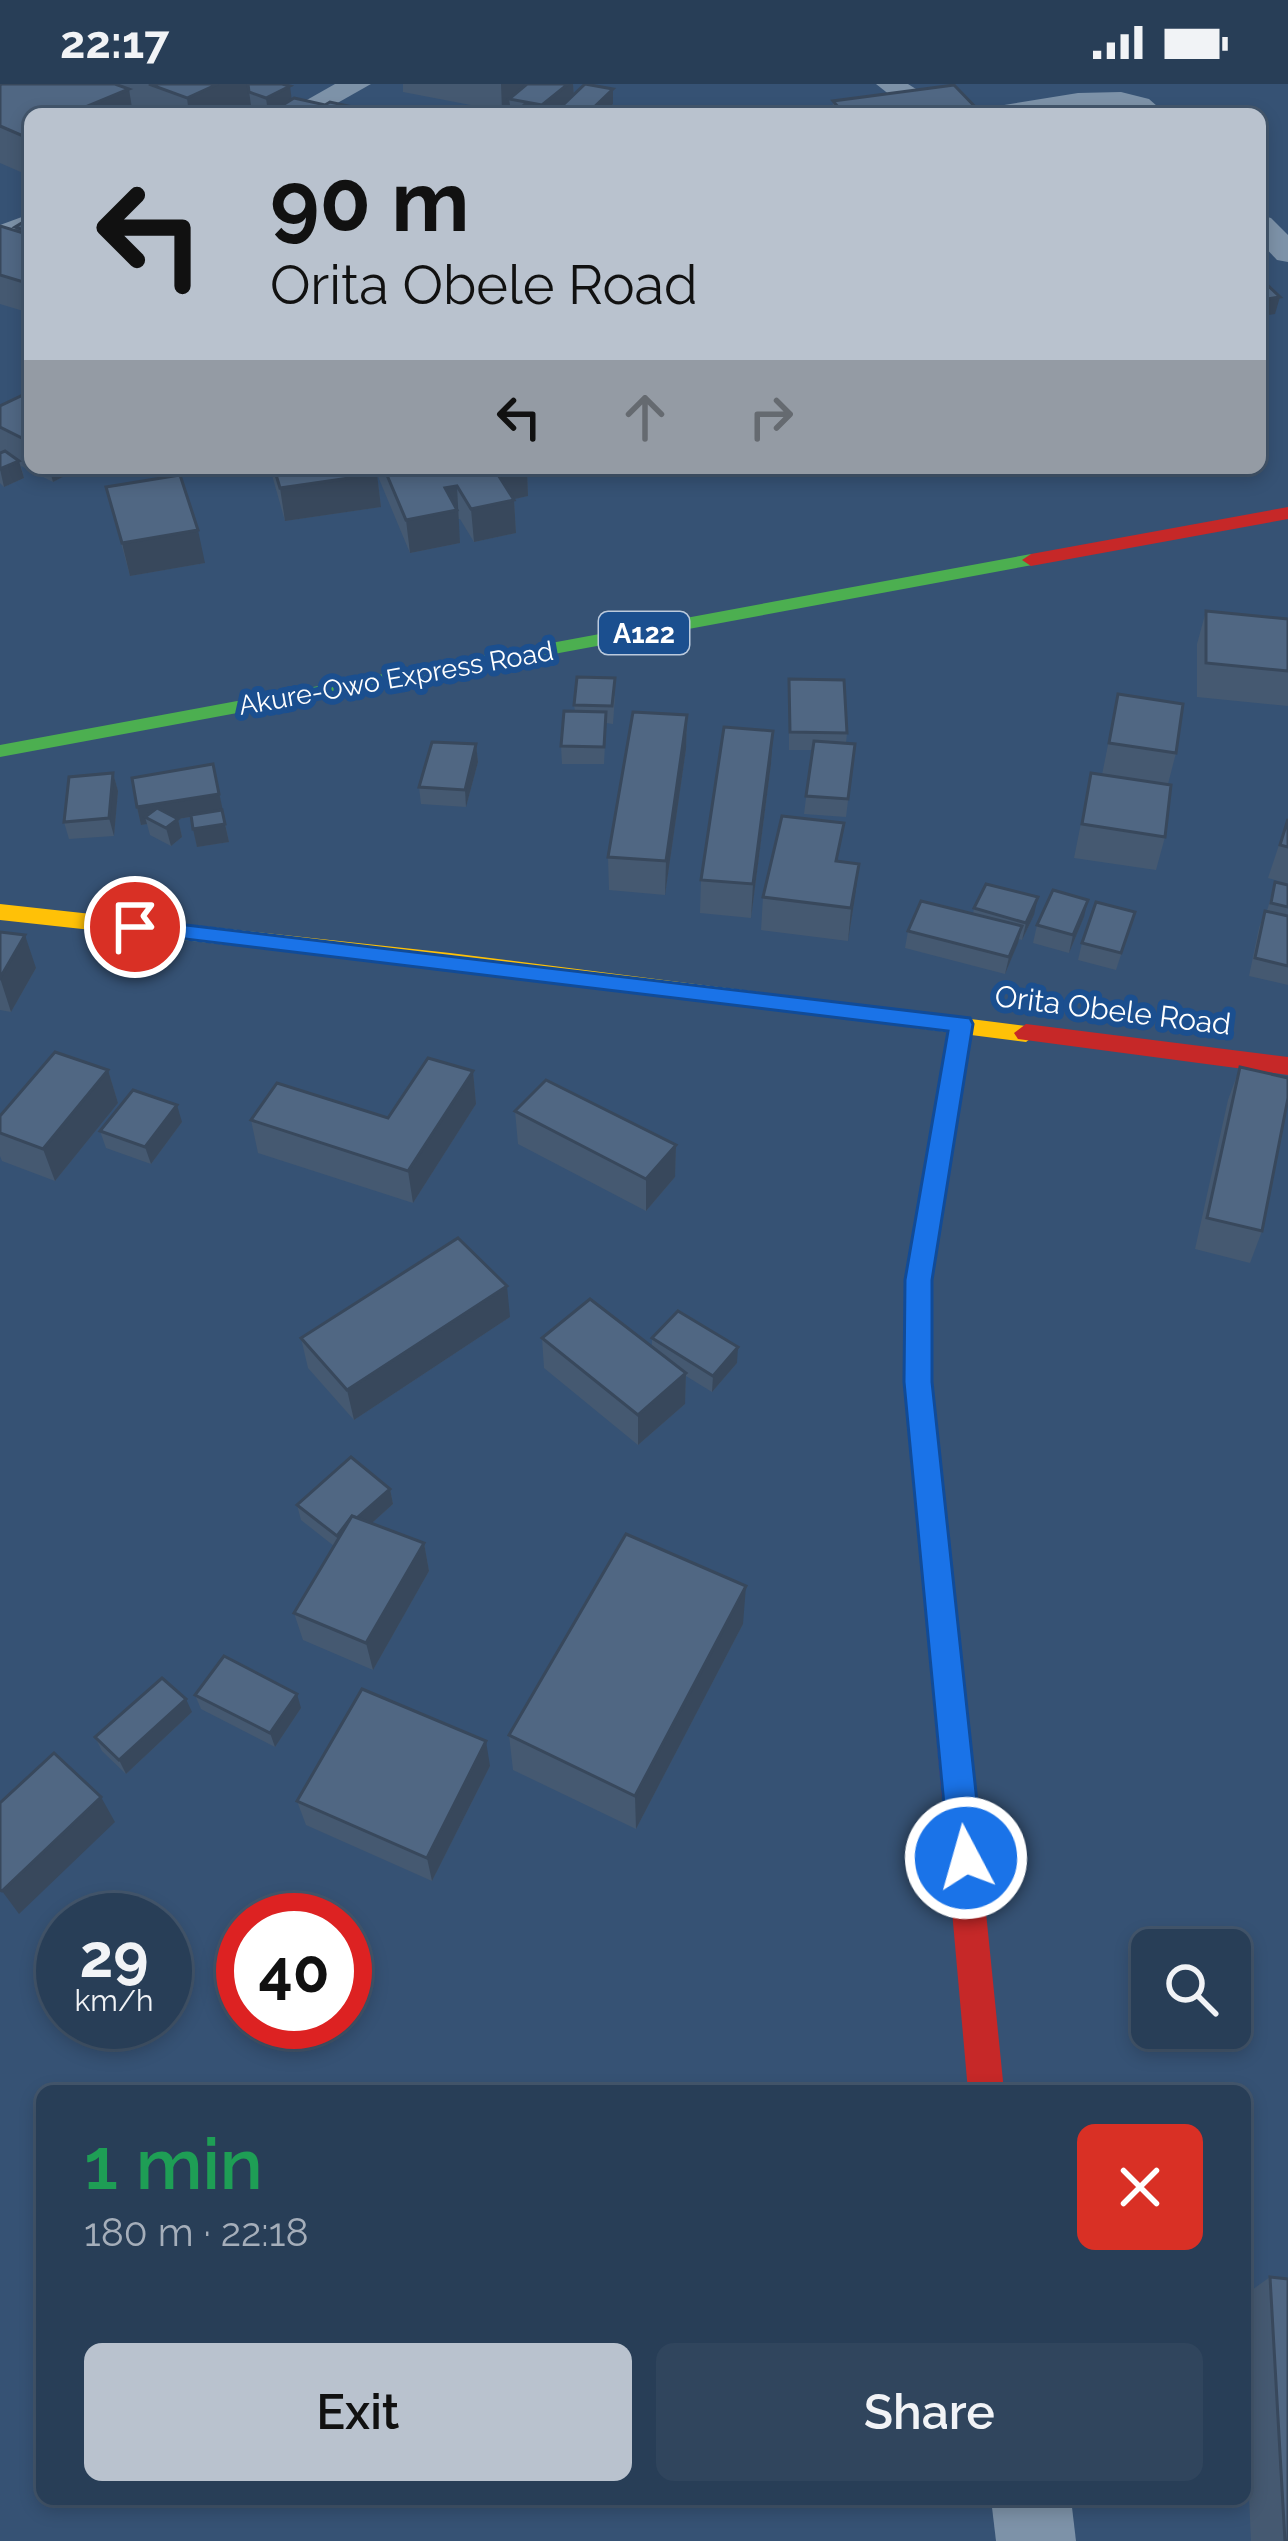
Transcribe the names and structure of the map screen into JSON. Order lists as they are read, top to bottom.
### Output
{
  "streets": {
    "main road": ["A122", "Akure-Owo Express Road", "Orita Obele Road"]
  },
  "page": {
    "status": "22:17",
    "turn": ["90 m", "Orita Obele Road"],
    "speed": "29 km/h",
    "limit": "40",
    "heading": ["1 min", "180 m · 22:18"],
    "buttons": ["Exit", "Share"]
  }
}
